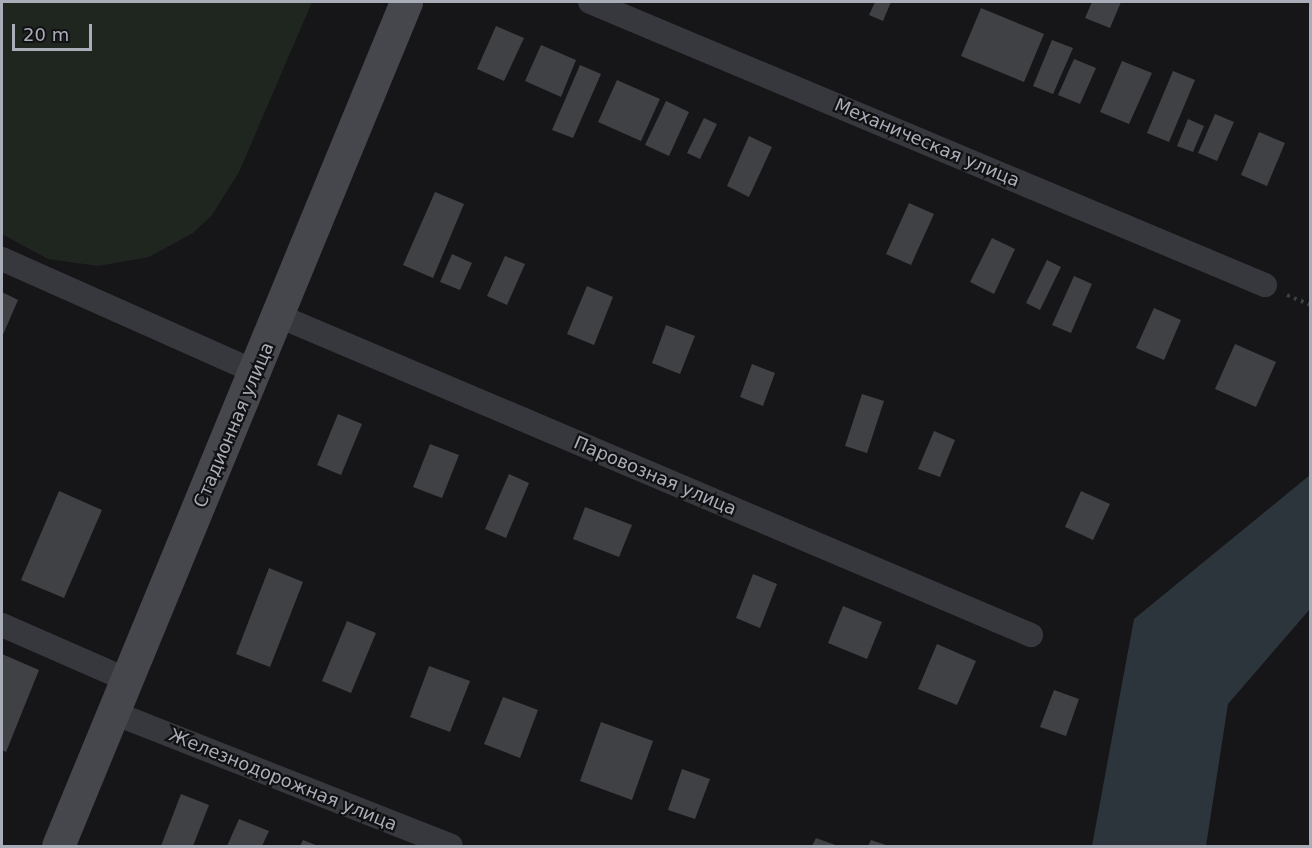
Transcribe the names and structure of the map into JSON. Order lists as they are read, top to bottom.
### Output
{
  "streets": {
    "street": [
      "Механическая улица",
      "Стадионная улица",
      "Паровозная улица",
      "Железнодорожная улица"
    ]
  },
  "crossings": [
    ["Стадионная улица", "Паровозная улица"],
    ["Стадионная улица", "Железнодорожная улица"]
  ],
  "scale_bar": "20 m"
}
